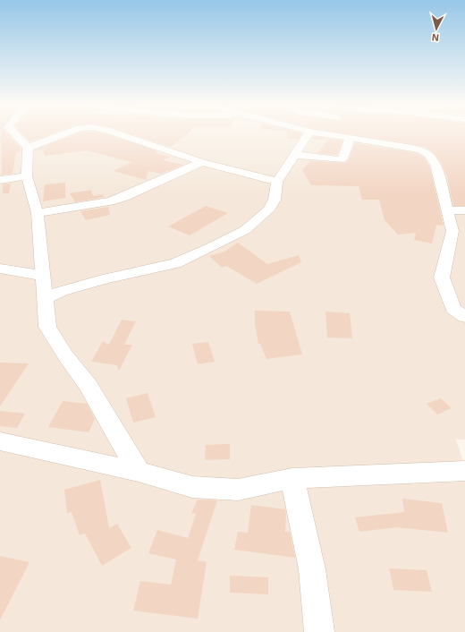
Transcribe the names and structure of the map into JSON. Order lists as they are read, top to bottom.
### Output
{
  "north": "bottom"
}
